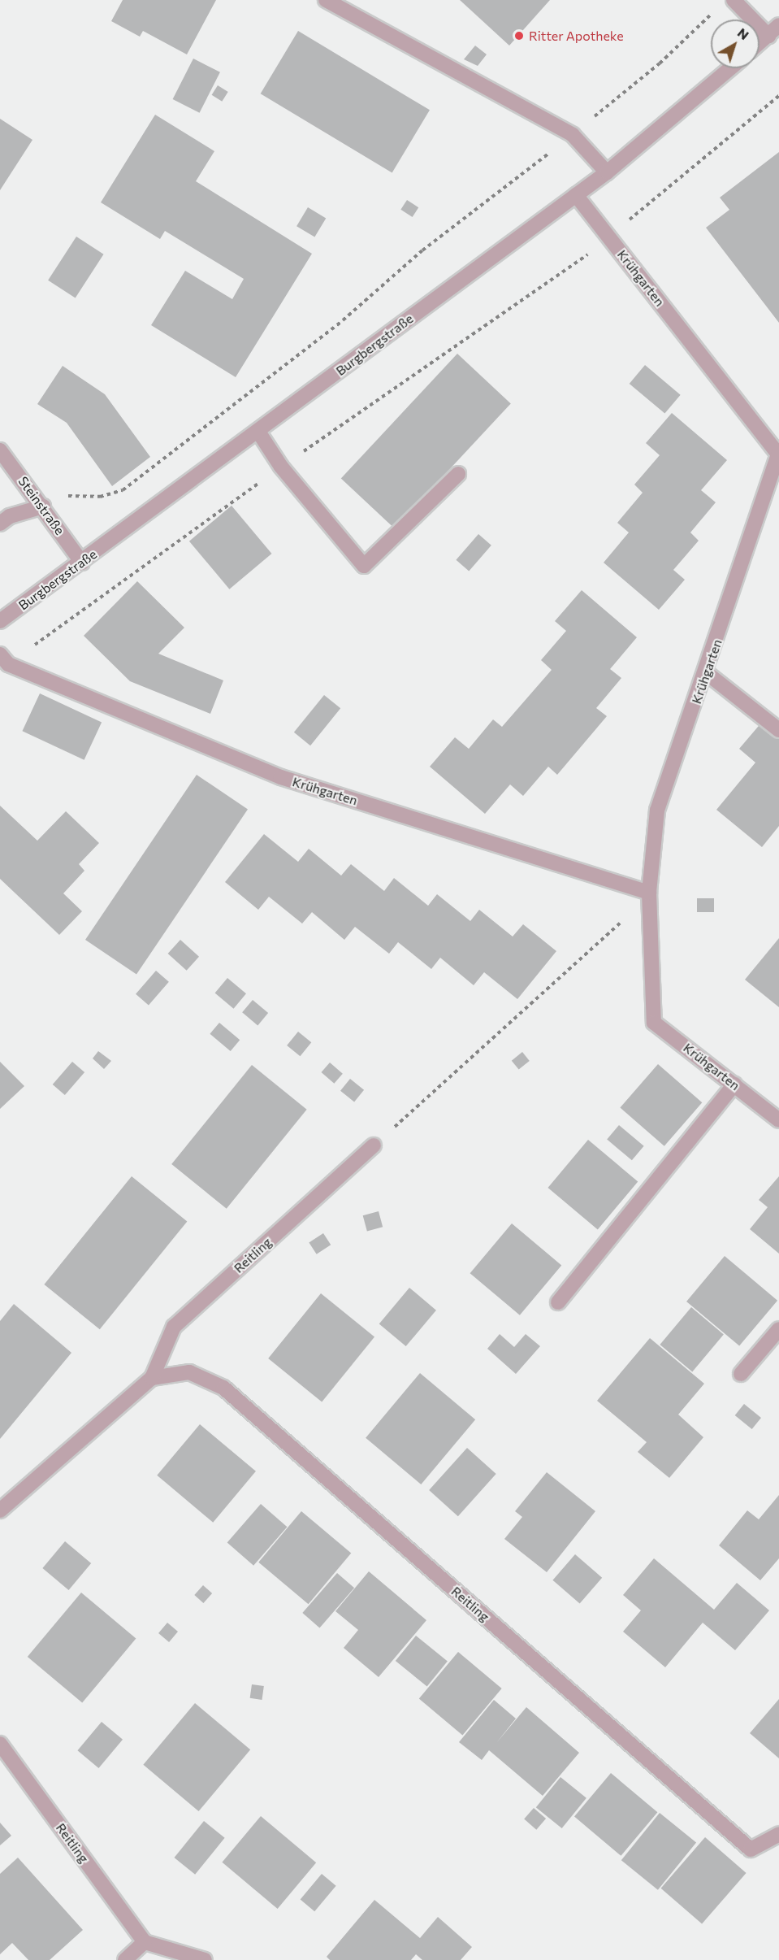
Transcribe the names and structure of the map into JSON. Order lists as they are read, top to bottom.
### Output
{
  "streets": {
    "street": [
      "Krühgarten",
      "Burgbergstraße",
      "Steinstraße",
      "Reitling"
    ]
  },
  "crossings": [
    ["Krühgarten", "Burgbergstraße"],
    ["Burgbergstraße", "Steinstraße"]
  ],
  "places": ["Ritter Apotheke"],
  "north": "top right"
}
